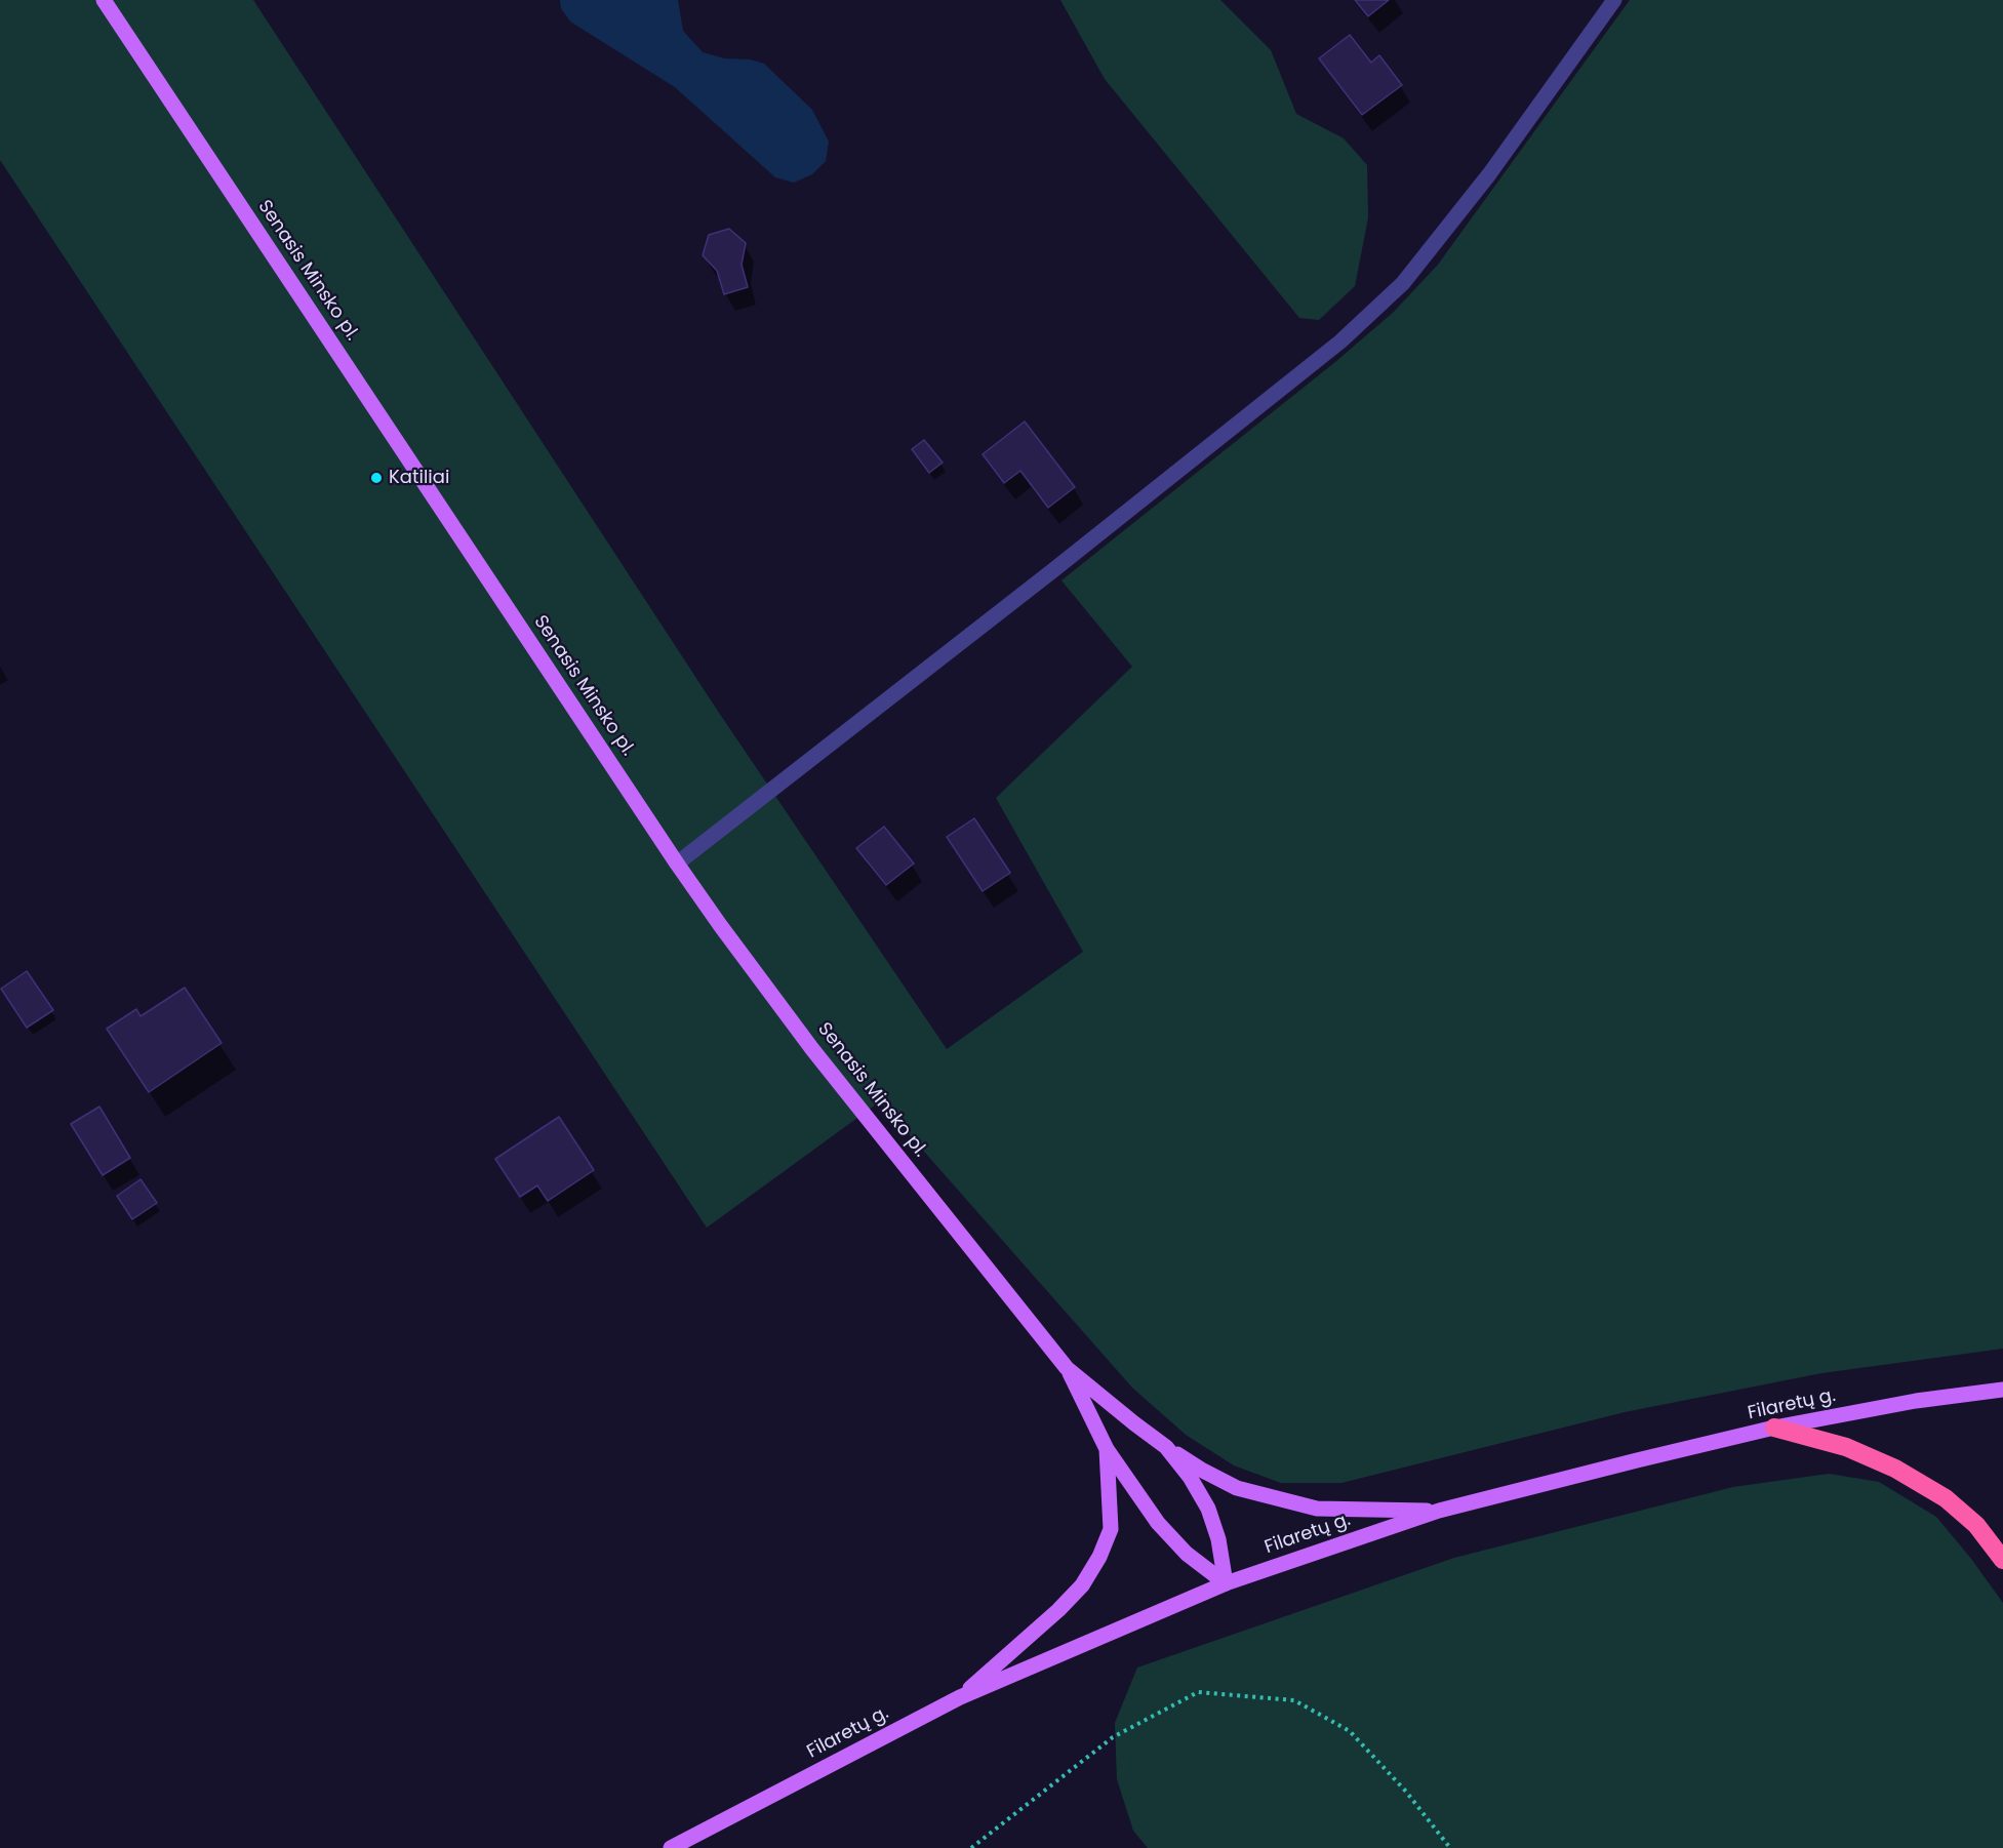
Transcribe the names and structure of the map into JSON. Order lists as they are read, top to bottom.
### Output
{
  "streets": {
    "main road": ["Senasis Minsko pl.", "Filaretų g."]
  },
  "crossings": [
    ["Senasis Minsko pl.", "Filaretų g."]
  ],
  "places": ["Katiliai"]
}
